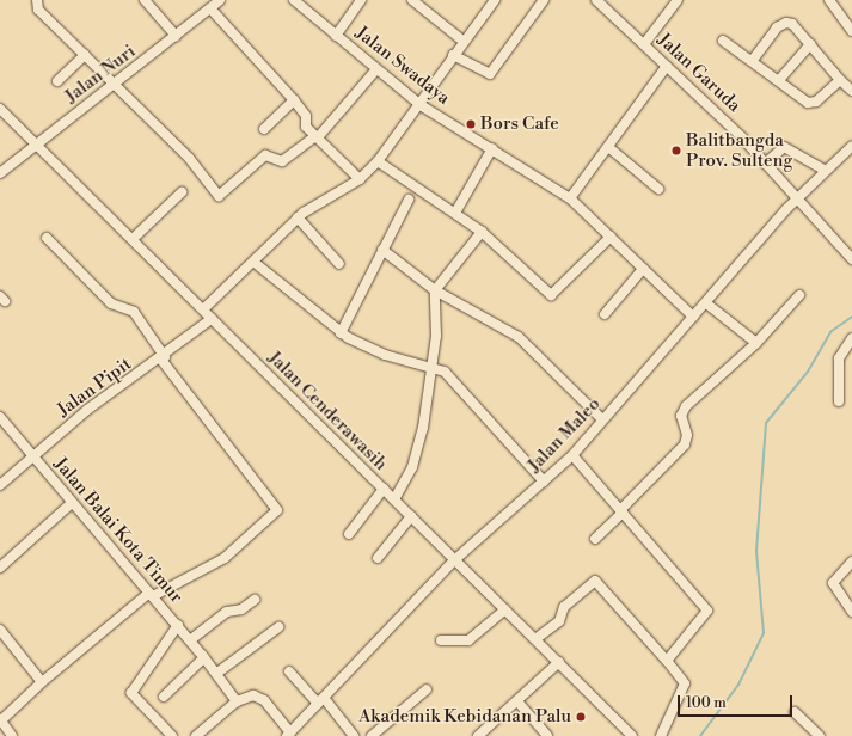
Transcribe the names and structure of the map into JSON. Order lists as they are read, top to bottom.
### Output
{
  "streets": {
    "street": [
      "Jalan Swadaya",
      "Jalan Garuda",
      "Jalan Nuri",
      "Jalan Pipit",
      "Jalan Cenderawasih",
      "Jalan Maleo",
      "Jalan Balai Kota Timur"
    ]
  },
  "crossings": [
    ["Jalan Swadaya", "Jalan Maleo"],
    ["Jalan Garuda", "Jalan Maleo"],
    ["Jalan Nuri", "Jalan Cenderawasih"],
    ["Jalan Pipit", "Jalan Cenderawasih"],
    ["Jalan Pipit", "Jalan Balai Kota Timur"],
    ["Jalan Cenderawasih", "Jalan Maleo"]
  ],
  "places": ["Bors Cafe", "Balitbangda Prov. Sulteng", "Akademik Kebidanan Palu"],
  "scale_bar": "100 m"
}
